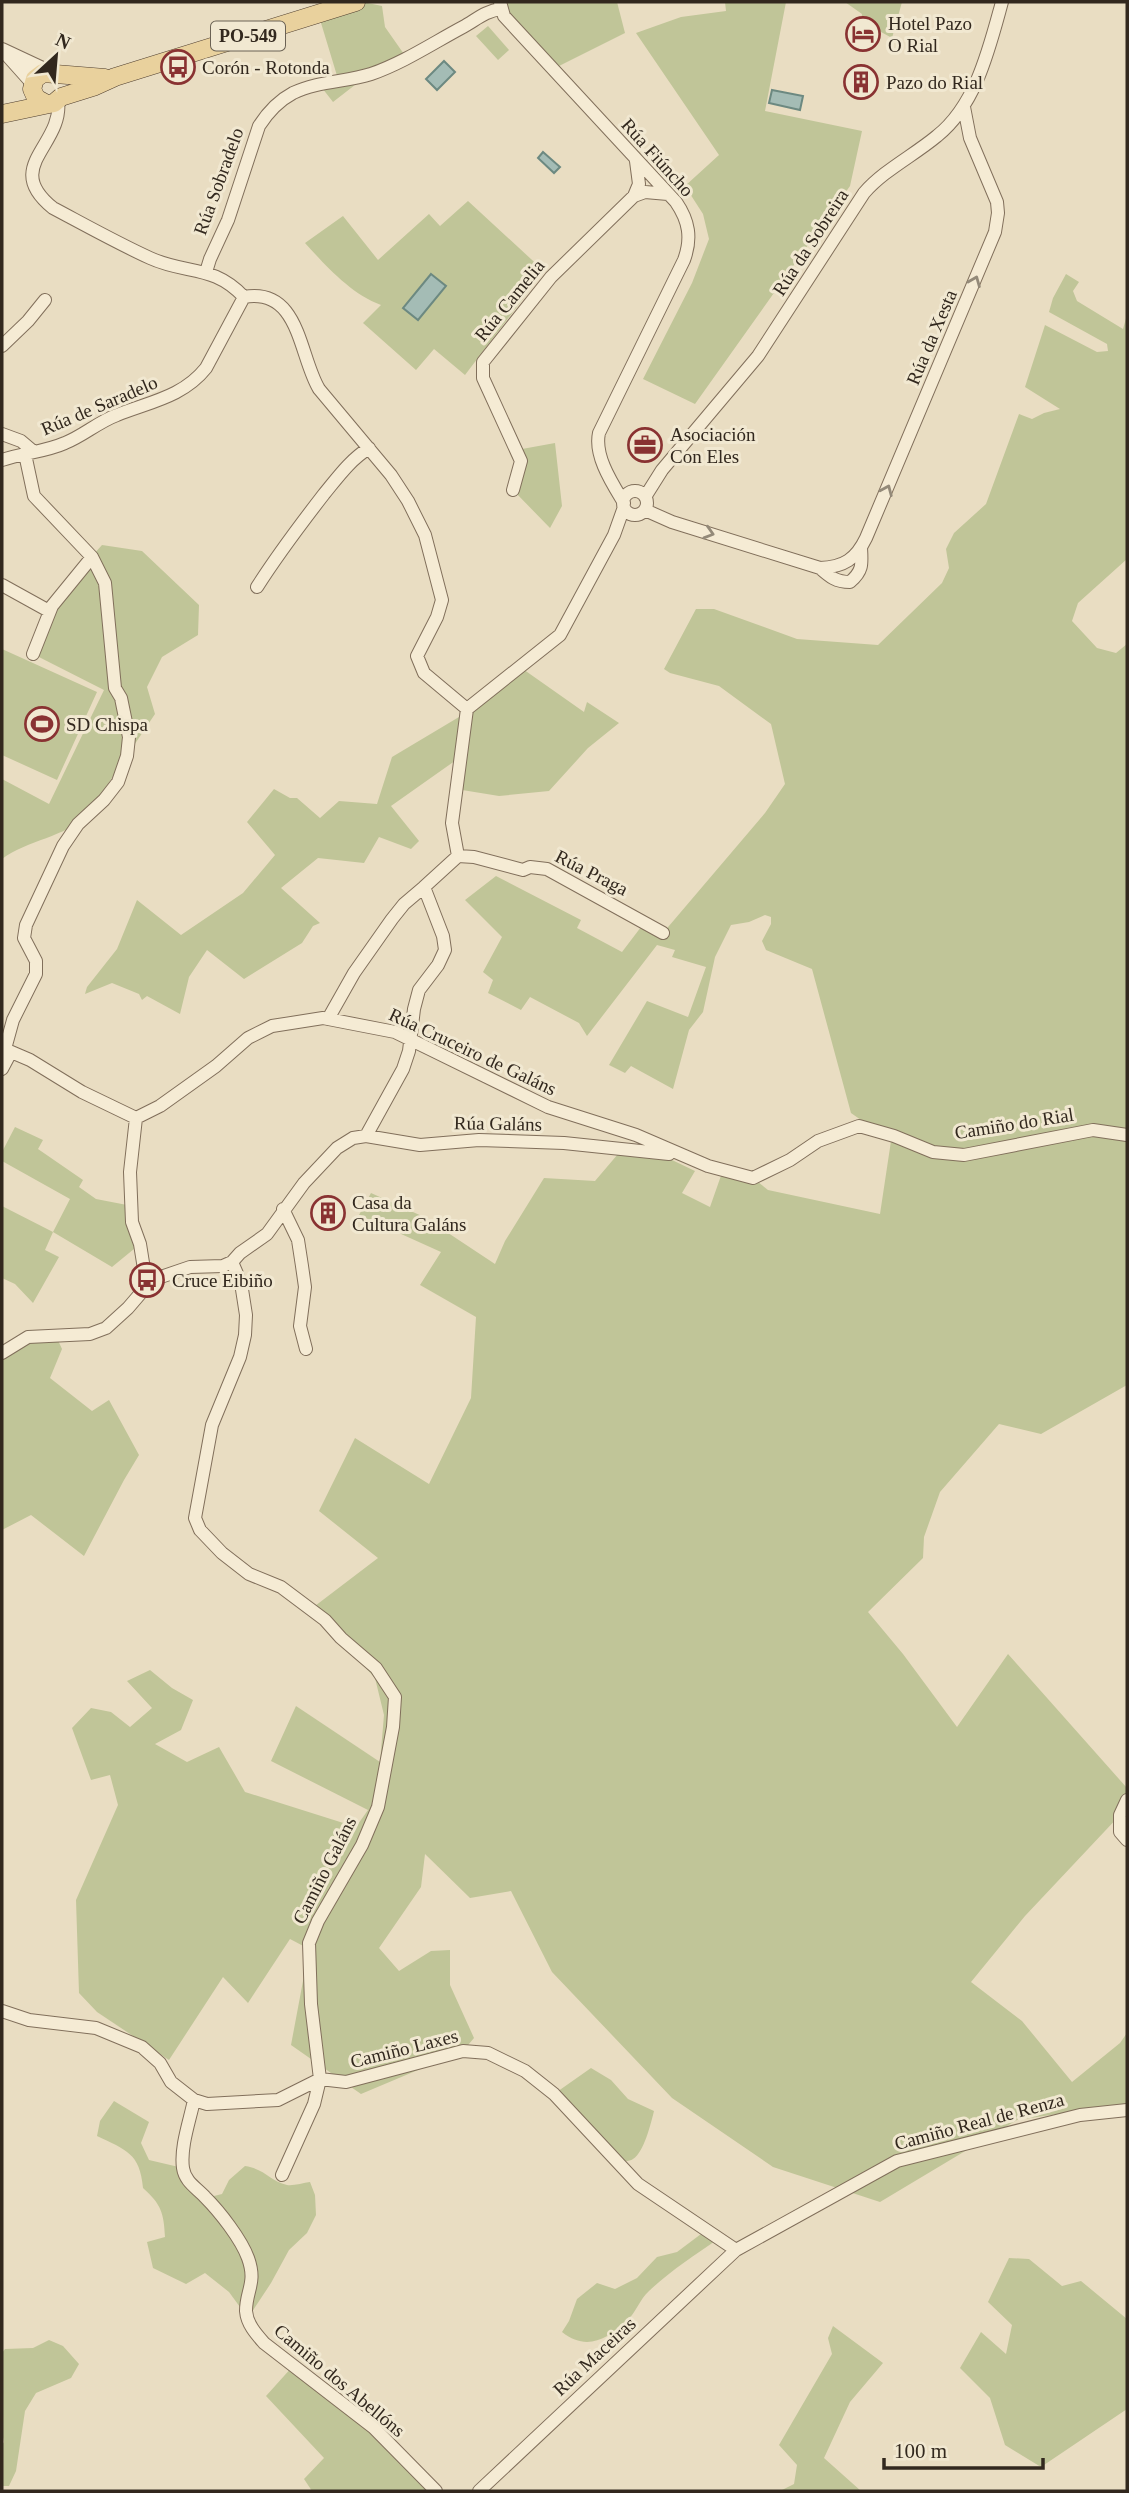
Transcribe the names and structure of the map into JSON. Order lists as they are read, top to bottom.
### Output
{
  "streets": {
    "main road": ["PO-549"],
    "street": [
      "Rúa Fiúncho",
      "Rúa Sobradelo",
      "Rúa da Sobreira",
      "Rúa Camelia",
      "Rúa da Xesta",
      "Rúa de Saradelo",
      "Rúa Praga",
      "Rúa Cruceiro de Galáns",
      "Rúa Galáns",
      "Camiño do Rial",
      "Camiño Galáns",
      "Camiño Laxes",
      "Camiño Real de Renza",
      "Rúa Maceiras",
      "Camiño dos Abellóns"
    ]
  },
  "crossings": [
    ["Rúa Fiúncho", "Rúa Sobradelo"],
    ["Rúa Fiúncho", "Rúa da Sobreira"],
    ["Rúa Fiúncho", "Rúa Camelia"],
    ["Rúa da Sobreira", "Rúa da Xesta"],
    ["Rúa Cruceiro de Galáns", "Rúa Galáns"],
    ["Rúa Cruceiro de Galáns", "Camiño do Rial"],
    ["Rúa Galáns", "Camiño do Rial"],
    ["Camiño Galáns", "Camiño Laxes"],
    ["Camiño Laxes", "Camiño Real de Renza"],
    ["Camiño Laxes", "Rúa Maceiras"],
    ["Camiño Laxes", "Camiño dos Abellóns"],
    ["Camiño Real de Renza", "Rúa Maceiras"]
  ],
  "places": {
    "hotel": ["Hotel Pazo O Rial"],
    "bus stop": ["Corón - Rotonda", "Cruce Eibiño"],
    "building": ["Pazo do Rial", "Casa da Cultura Galáns"],
    "office": ["Asociación Con Eles"],
    "sports": ["SD Chispa"]
  },
  "scale_bar": "100 m",
  "north": "top right"
}
